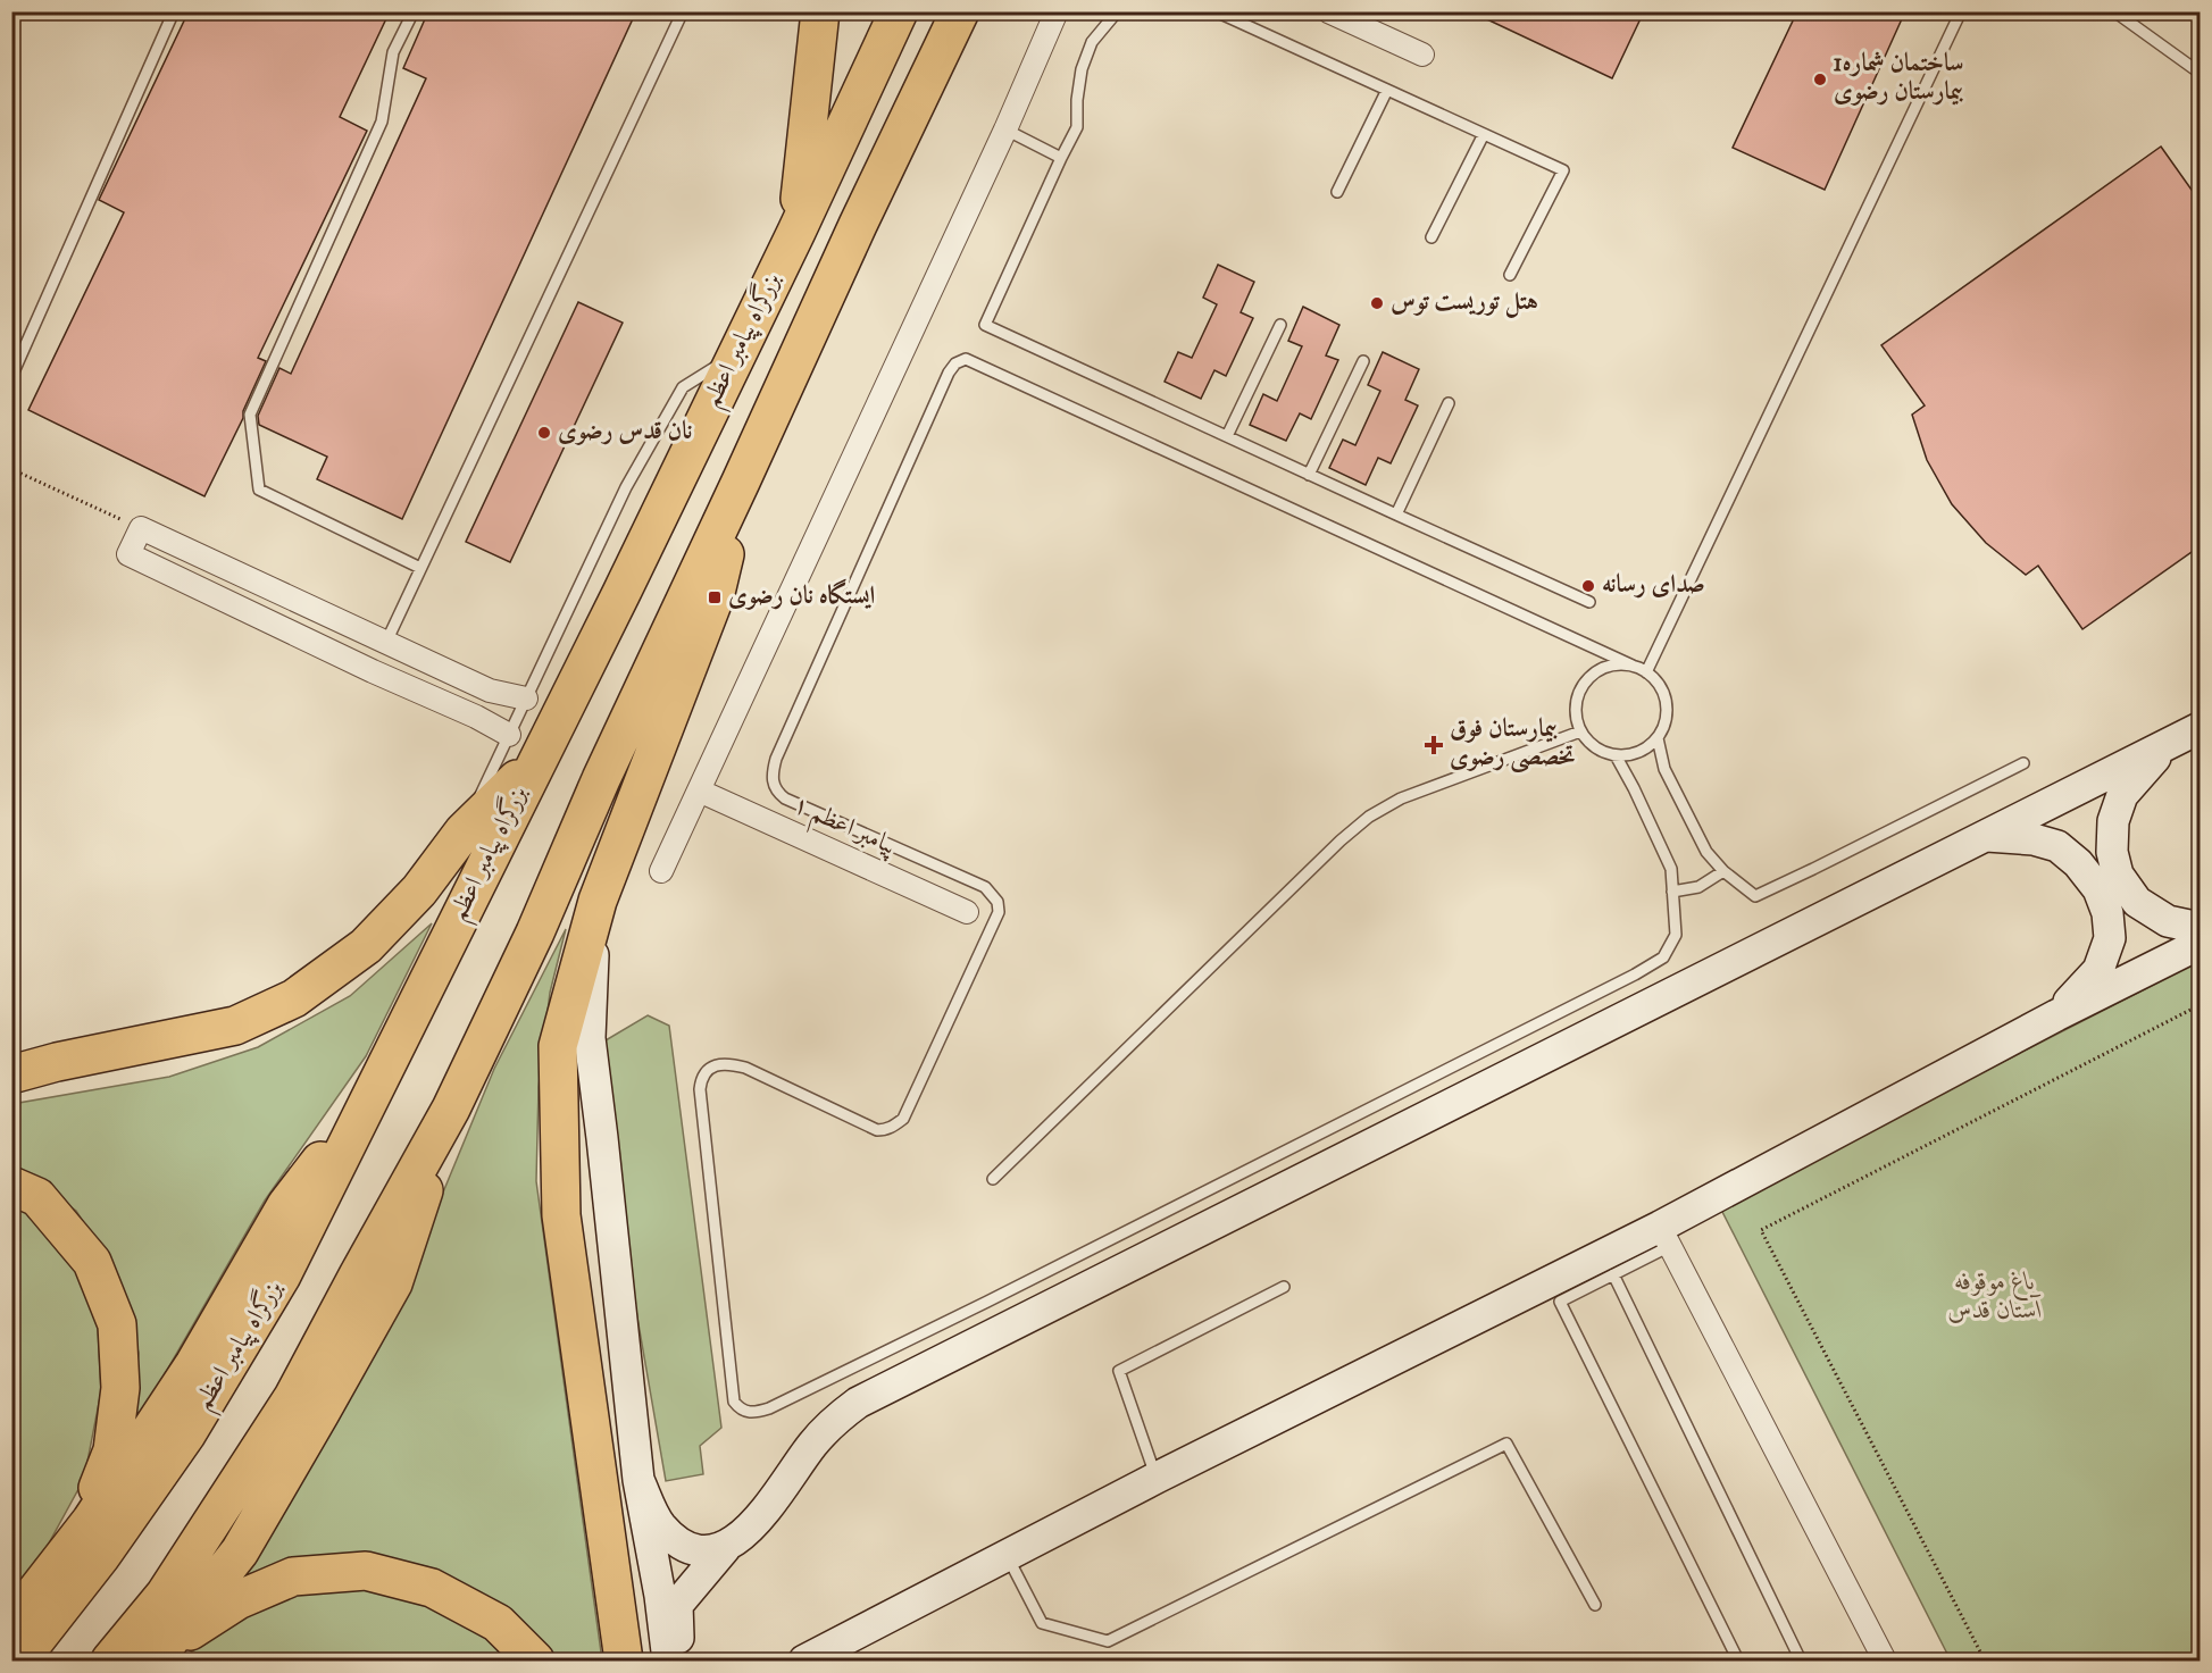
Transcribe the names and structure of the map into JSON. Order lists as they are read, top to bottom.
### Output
{
  "streets": {
    "highway": ["بزرگراه پیامبر اعظم"],
    "street": ["پیامبر اعظم ۱"]
  },
  "parks": ["باغ موقوفه آستان قدس"],
  "places": {
    "other": [
      "ساختمان شماره1 بیمارستان رضوی",
      "هتل توریست توس",
      "نان قدس رضوی",
      "صدای رسانه"
    ],
    "transit": ["ایستگاه نان رضوی"],
    "health": ["بیمارستان فوق تخصصی رضوی"]
  }
}
